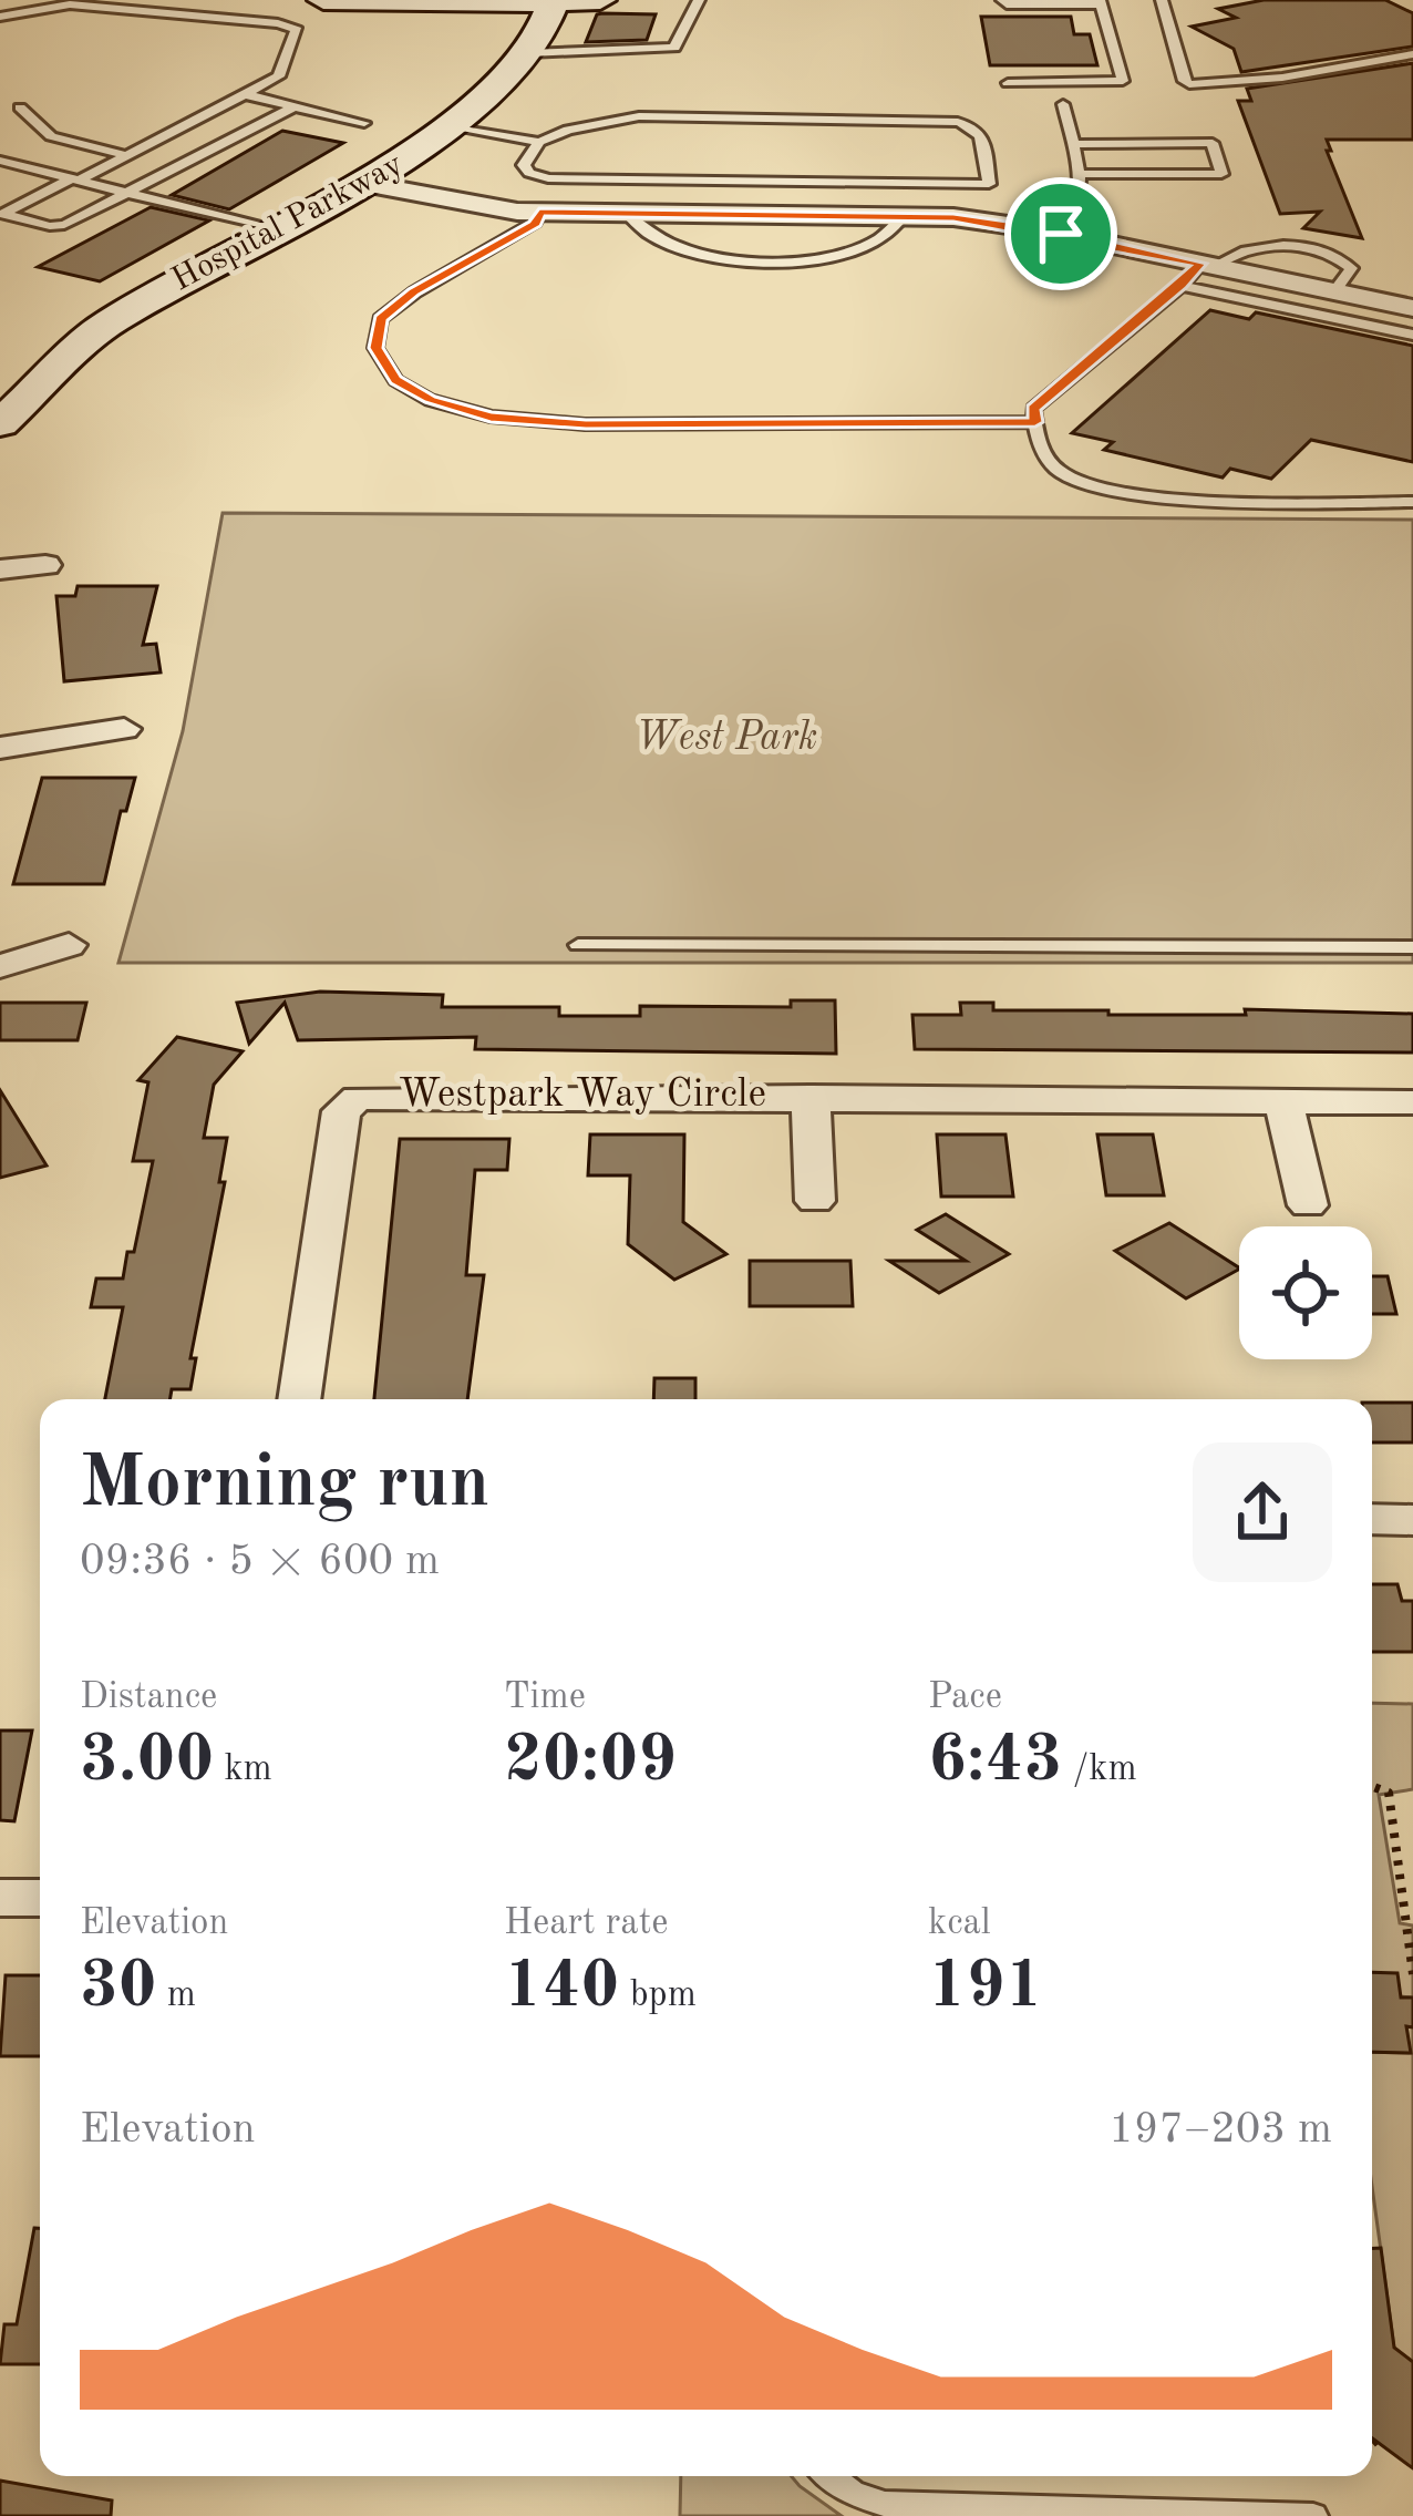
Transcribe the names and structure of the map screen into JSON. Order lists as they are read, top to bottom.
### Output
{
  "streets": {
    "street": ["Hospital Parkway", "Westpark Way Circle"]
  },
  "parks": ["West Park"],
  "page": {
    "heading": ["Morning run", "09:36 · 5 × 600 m"],
    "stats": [
      ["Distance", "3.00 km"],
      ["Time", "20:09"],
      ["Pace", "6:43 /km"],
      ["Elevation", "30 m"],
      ["Heart rate", "140 bpm"],
      ["kcal", "191"]
    ],
    "chart": ["Elevation", "197–203 m"]
  }
}
